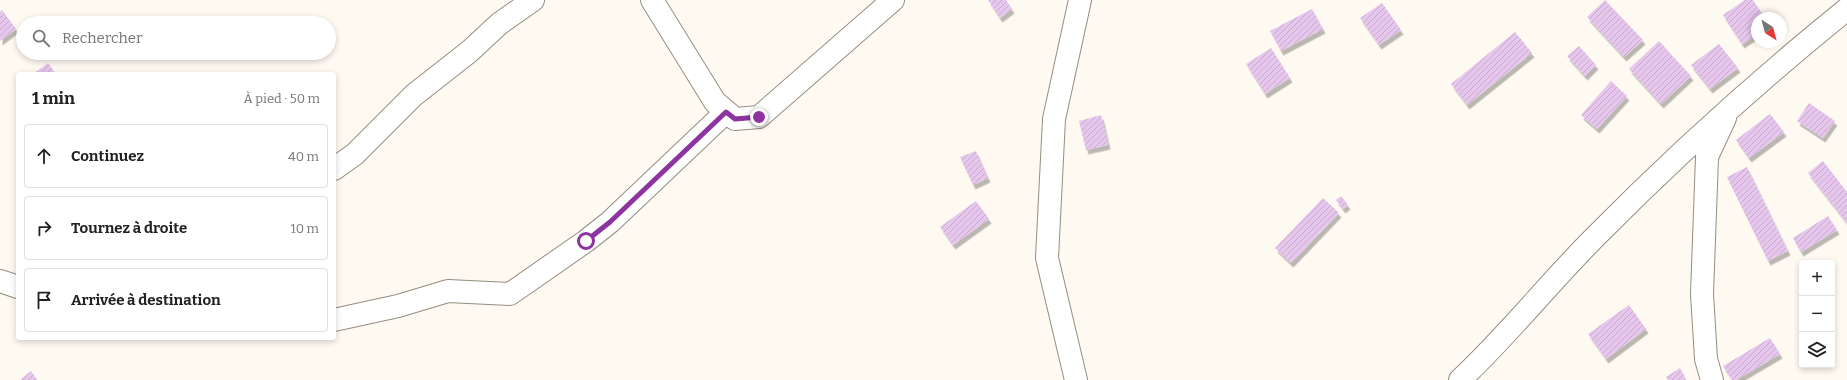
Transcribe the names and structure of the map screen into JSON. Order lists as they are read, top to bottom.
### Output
{
  "north": "bottom right",
  "page": {
    "search": "Rechercher",
    "heading": ["1 min", "À pied · 50 m"],
    "list": [
      ["Continuez", "40 m"],
      ["Tournez à droite", "10 m"],
      "Arrivée à destination"
    ],
    "map_buttons": ["+", "−"]
  }
}
